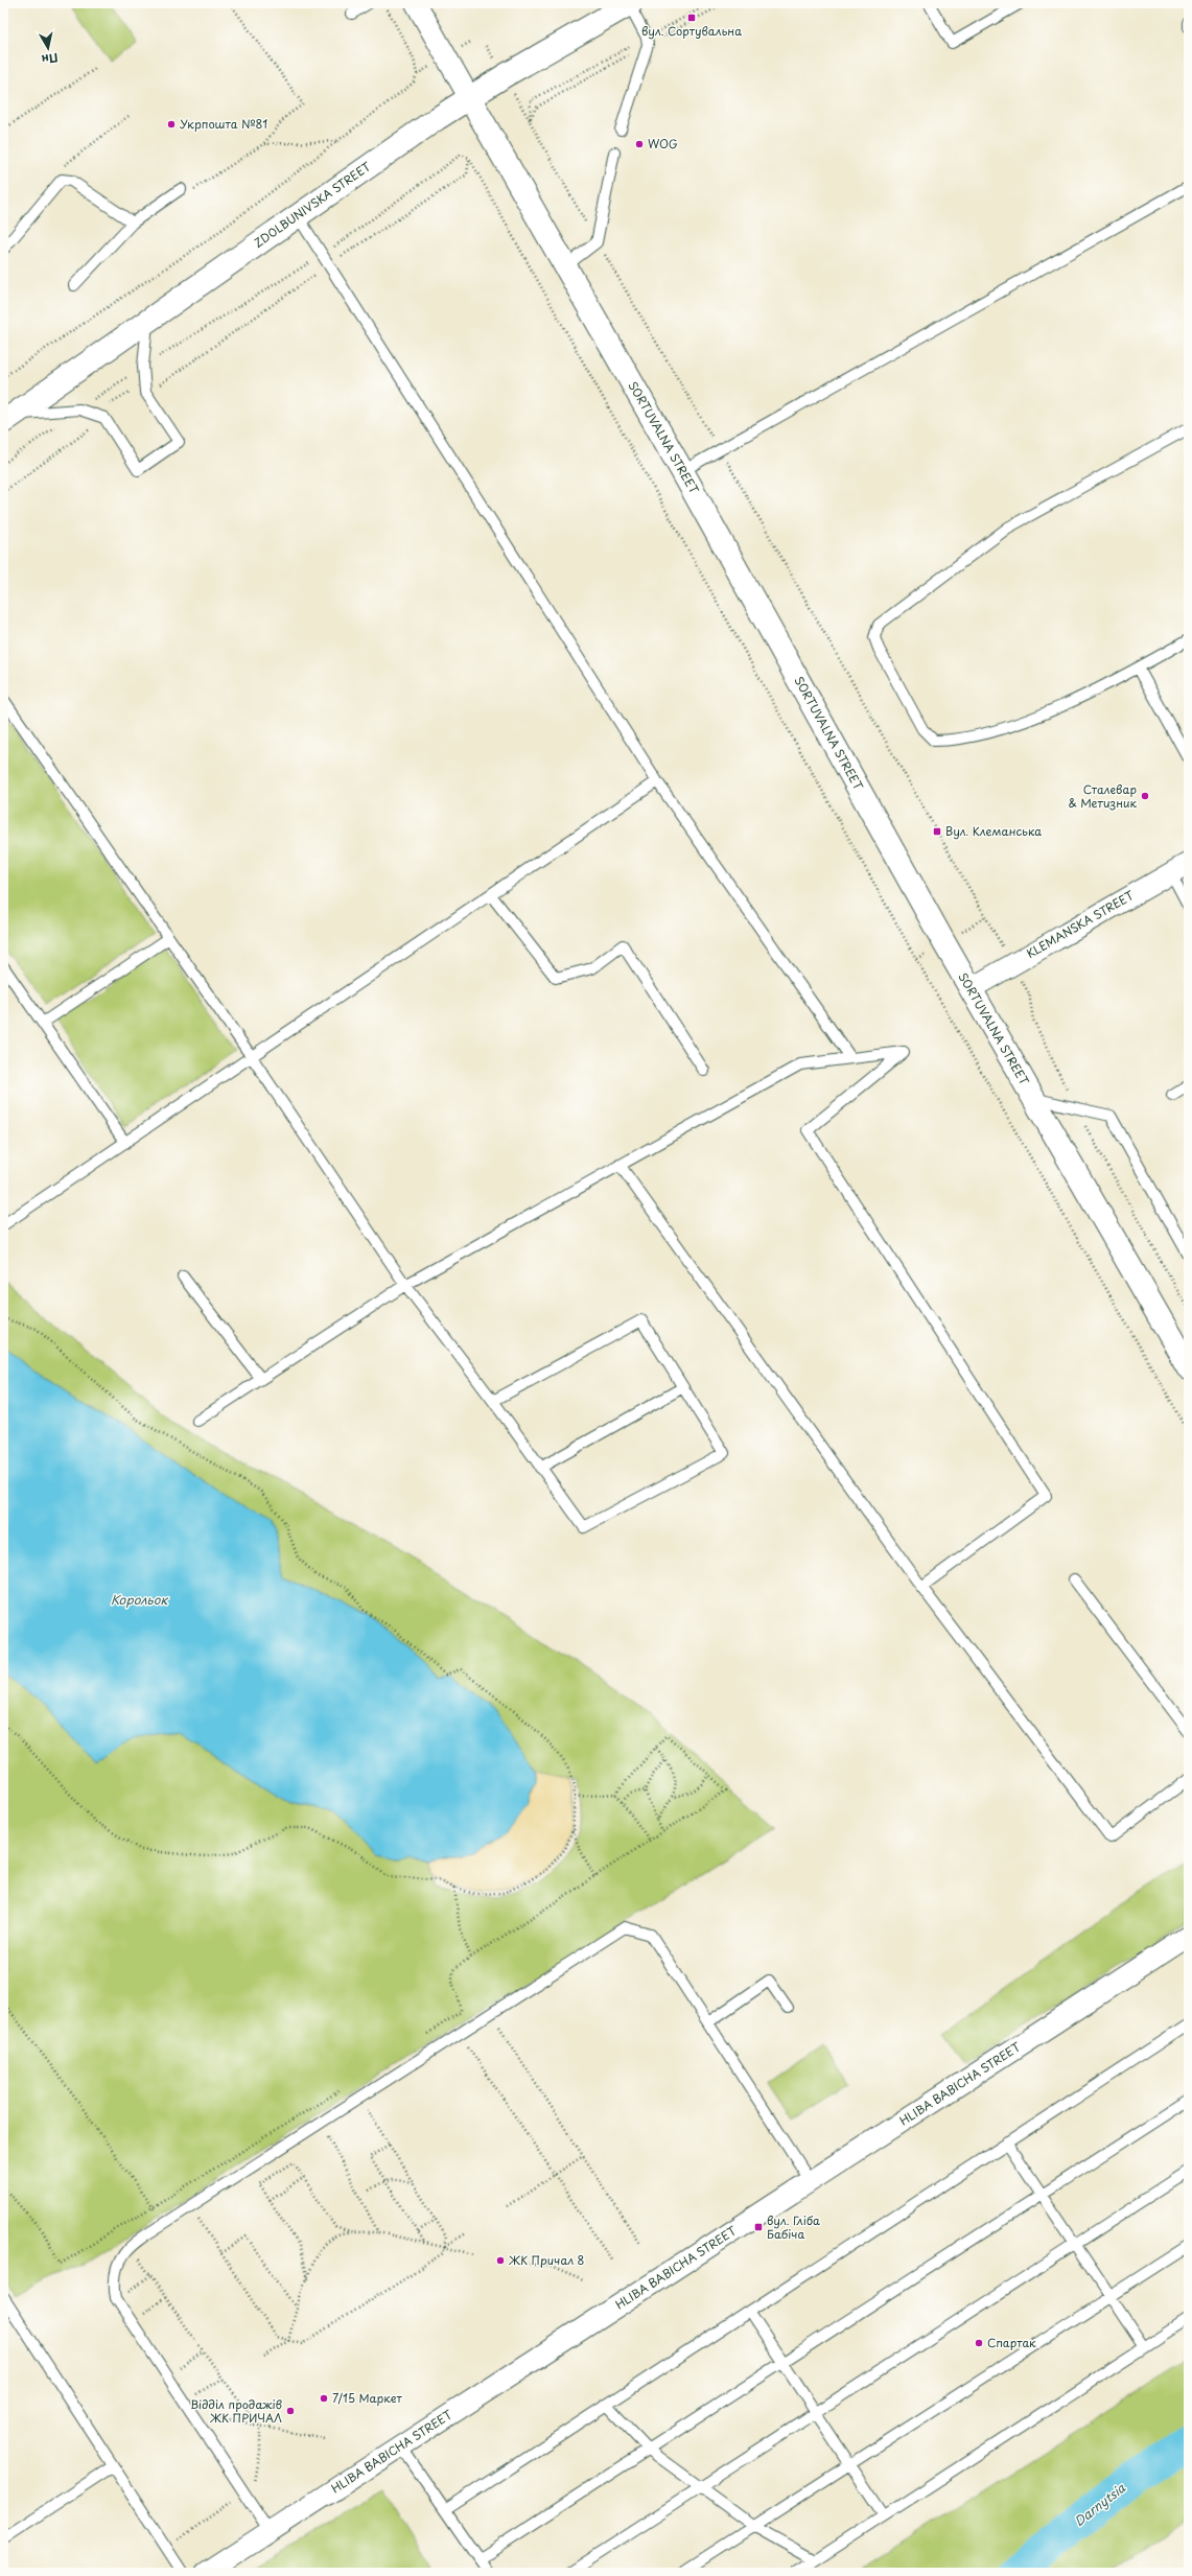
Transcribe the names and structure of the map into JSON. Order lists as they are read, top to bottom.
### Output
{
  "streets": {
    "street": [
      "ZDOLBUNIVSKA STREET",
      "SORTUVALNA STREET",
      "KLEMANSKA STREET",
      "HLIBA BABICHA STREET"
    ]
  },
  "crossings": [
    ["ZDOLBUNIVSKA STREET", "SORTUVALNA STREET"],
    ["SORTUVALNA STREET", "KLEMANSKA STREET"]
  ],
  "water": ["Корольок", "Darnytsia"],
  "places": {
    "transit": ["вул. Сортувальна", "Вул. Клеманська", "вул. Гліба Бабіча"],
    "other": [
      "Укрпошта №81",
      "WOG",
      "Сталевар & Метизник",
      "ЖК Причал 8",
      "Спартак",
      "7/15 Маркет",
      "Відділ продажів ЖК ПРИЧАЛ"
    ]
  },
  "north": "bottom"
}
